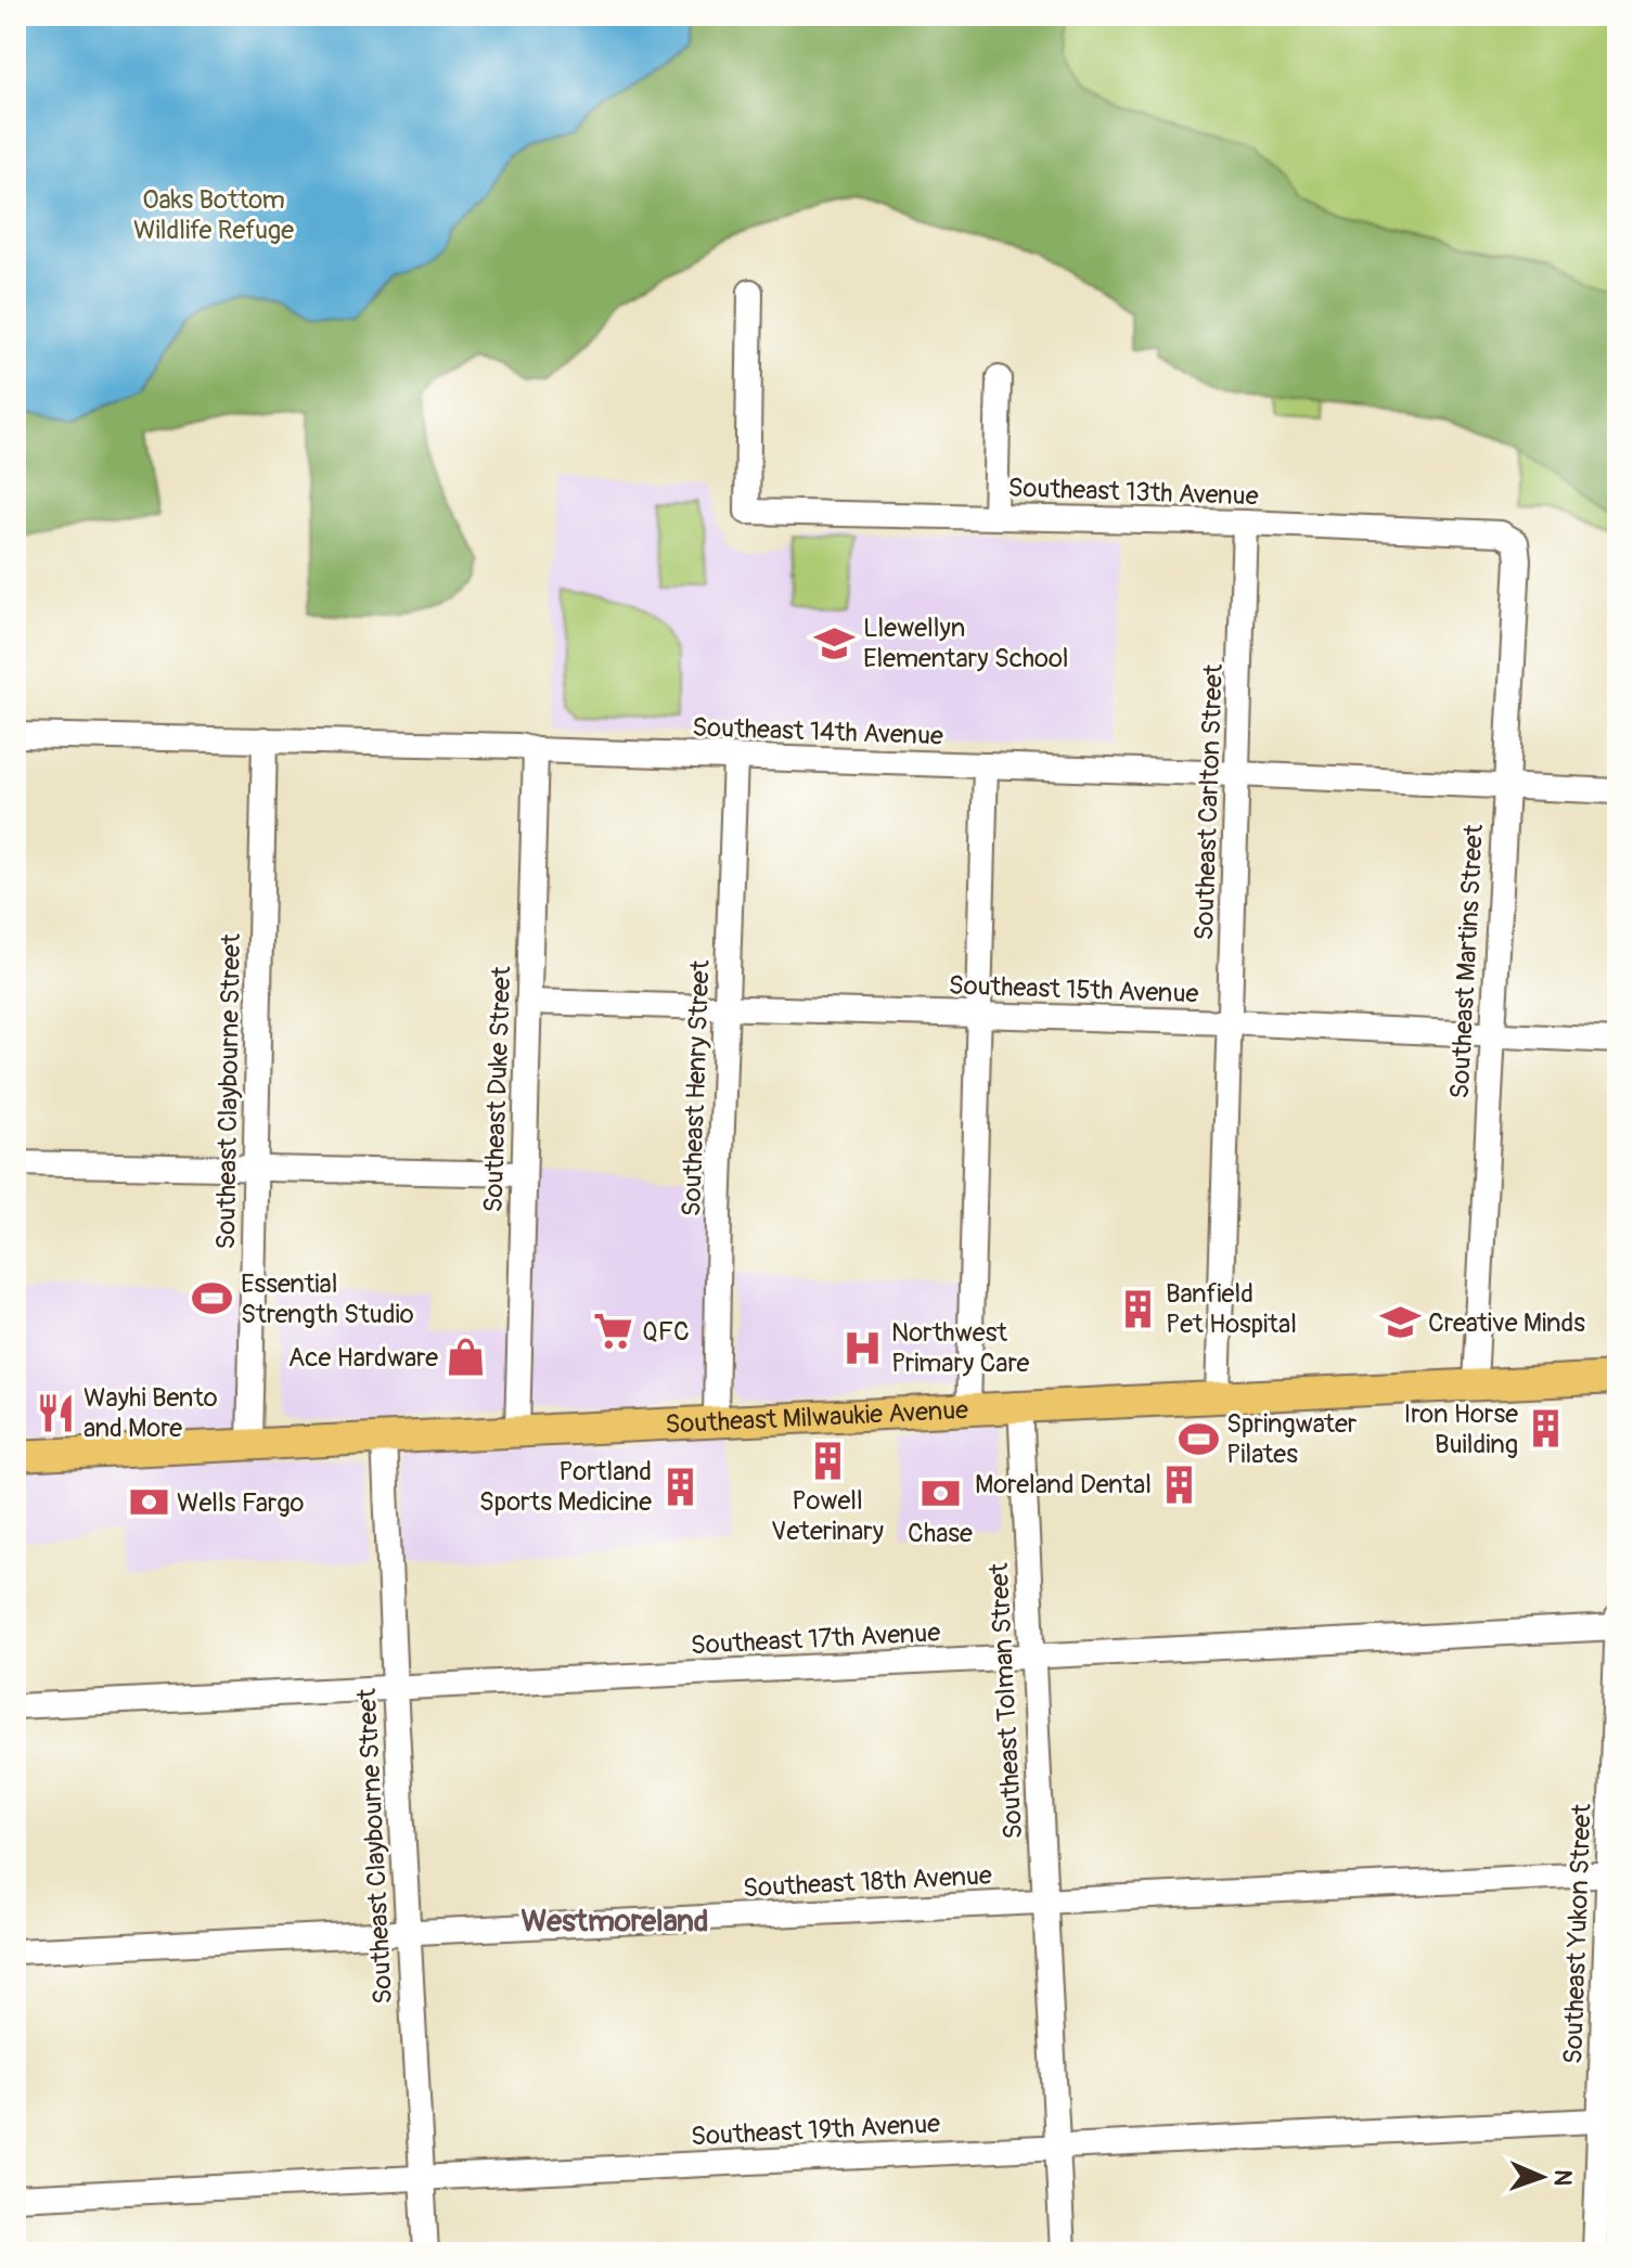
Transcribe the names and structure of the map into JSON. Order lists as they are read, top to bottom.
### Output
{
  "streets": {
    "main road": ["Southeast Milwaukie Avenue"],
    "street": [
      "Southeast 13th Avenue",
      "Southeast 14th Avenue",
      "Southeast Carlton Street",
      "Southeast Martins Street",
      "Southeast 15th Avenue",
      "Southeast Henry Street",
      "Southeast Duke Street",
      "Southeast Claybourne Street",
      "Southeast 17th Avenue",
      "Southeast Tolman Street",
      "Southeast 18th Avenue",
      "Southeast Yukon Street",
      "Southeast 19th Avenue"
    ]
  },
  "crossings": [
    ["Southeast 13th Avenue", "Southeast Carlton Street"],
    ["Southeast 13th Avenue", "Southeast Martins Street"],
    ["Southeast 14th Avenue", "Southeast Carlton Street"],
    ["Southeast 14th Avenue", "Southeast Martins Street"],
    ["Southeast 14th Avenue", "Southeast Henry Street"],
    ["Southeast 14th Avenue", "Southeast Duke Street"],
    ["Southeast 14th Avenue", "Southeast Claybourne Street"],
    ["Southeast Carlton Street", "Southeast 15th Avenue"],
    ["Southeast Carlton Street", "Southeast Milwaukie Avenue"],
    ["Southeast Martins Street", "Southeast 15th Avenue"],
    ["Southeast Martins Street", "Southeast Milwaukie Avenue"],
    ["Southeast 15th Avenue", "Southeast Henry Street"],
    ["Southeast 15th Avenue", "Southeast Duke Street"],
    ["Southeast Henry Street", "Southeast Milwaukie Avenue"],
    ["Southeast Duke Street", "Southeast Milwaukie Avenue"],
    ["Southeast Claybourne Street", "Southeast Milwaukie Avenue"],
    ["Southeast Claybourne Street", "Southeast 17th Avenue"],
    ["Southeast Claybourne Street", "Southeast 18th Avenue"],
    ["Southeast Claybourne Street", "Southeast 19th Avenue"],
    ["Southeast Milwaukie Avenue", "Southeast Tolman Street"],
    ["Southeast 17th Avenue", "Southeast Tolman Street"],
    ["Southeast 17th Avenue", "Southeast Yukon Street"],
    ["Southeast Tolman Street", "Southeast 18th Avenue"],
    ["Southeast Tolman Street", "Southeast 19th Avenue"],
    ["Southeast 18th Avenue", "Southeast Yukon Street"],
    ["Southeast Yukon Street", "Southeast 19th Avenue"]
  ],
  "districts": ["Westmoreland"],
  "parks": ["Oaks Bottom Wildlife Refuge"],
  "places": {
    "school or university": ["Llewellyn Elementary School", "Creative Minds"],
    "sports": ["Essential Strength Studio", "Springwater Pilates"],
    "building": [
      "Banfield Pet Hospital",
      "Iron Horse Building",
      "Powell Veterinary",
      "Moreland Dental",
      "Portland Sports Medicine"
    ],
    "supermarket": ["QFC"],
    "hospital": ["Northwest Primary Care"],
    "shop": ["Ace Hardware"],
    "restaurant": ["Wayhi Bento and More"],
    "bank": ["Chase", "Wells Fargo"]
  },
  "north": "right"
}
